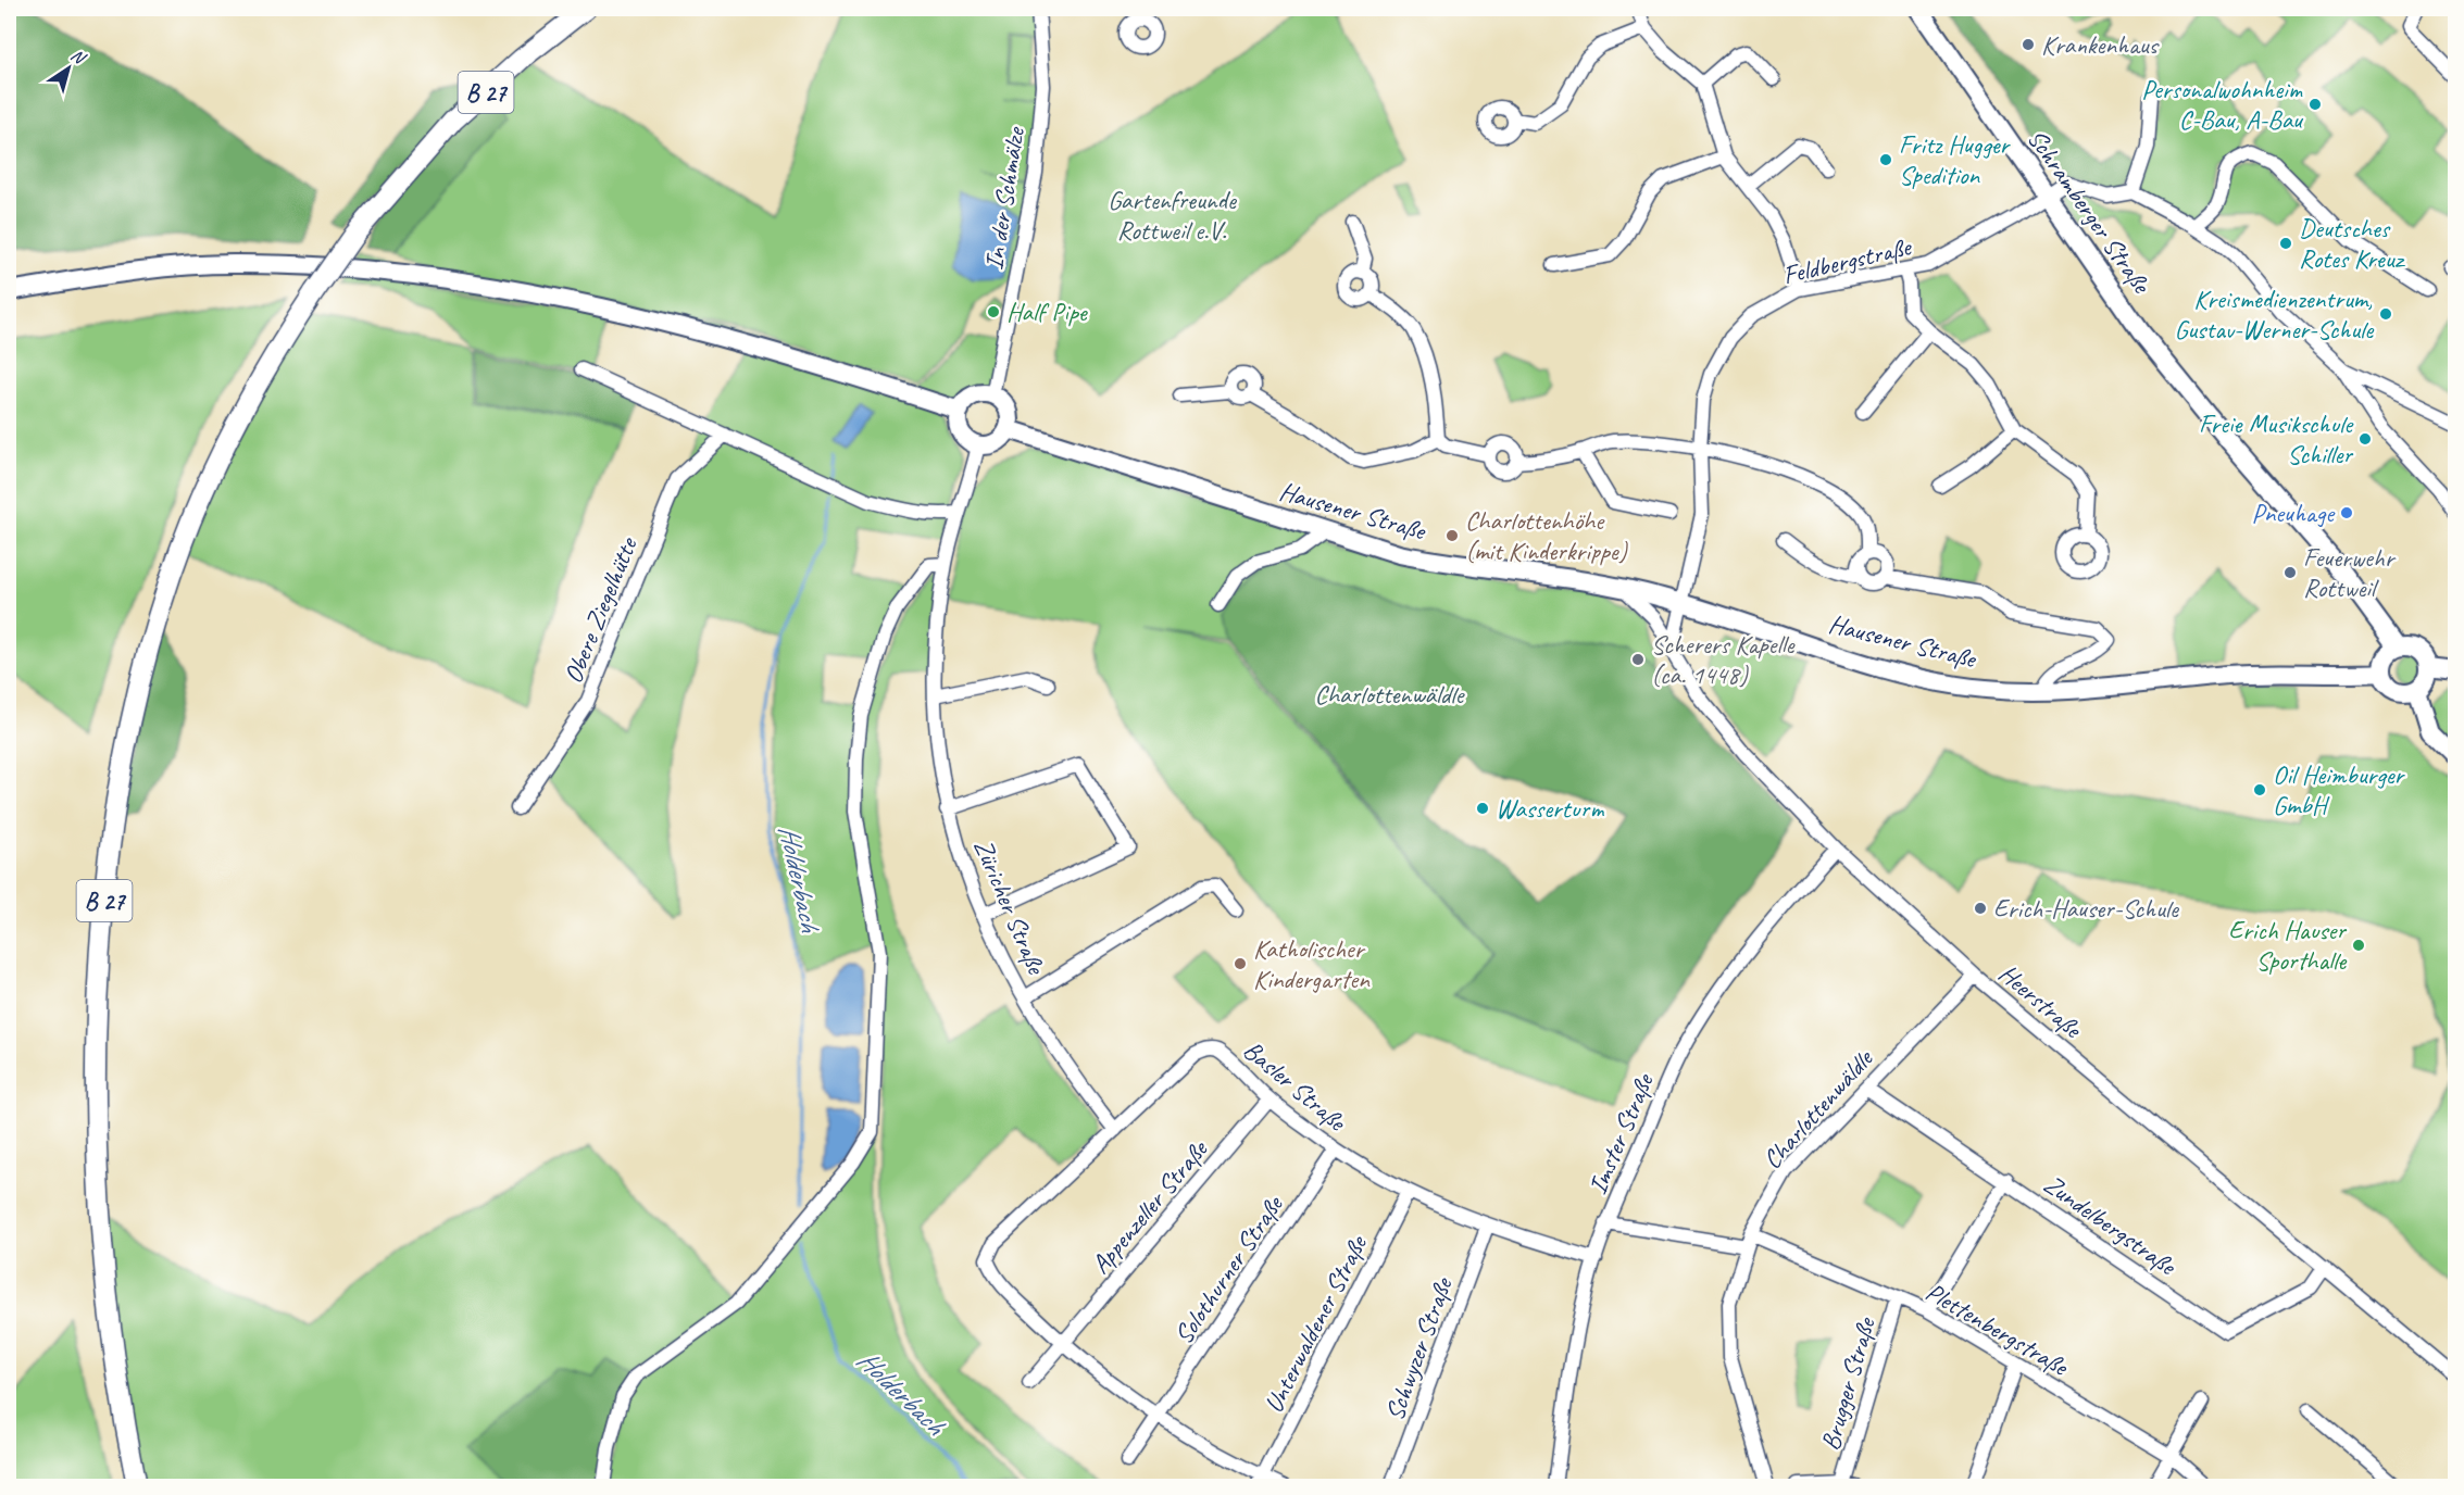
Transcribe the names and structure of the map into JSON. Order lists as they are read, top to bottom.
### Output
{
  "streets": {
    "main road": ["B 27", "Schramberger Straße", "Hausener Straße"],
    "street": [
      "In der Schmälze",
      "Feldbergstraße",
      "Obere Ziegelhütte",
      "Züricher Straße",
      "Heerstraße",
      "Basler Straße",
      "Charlottenwäldle",
      "Imster Straße",
      "Appenzeller Straße",
      "Zundelbergstraße",
      "Solothurner Straße",
      "Unterwaldener Straße",
      "Plettenbergstraße",
      "Schwyzer Straße",
      "Brugger Straße"
    ]
  },
  "crossings": [
    ["In der Schmälze", "Hausener Straße"],
    ["In der Schmälze", "Züricher Straße"],
    ["Schramberger Straße", "Feldbergstraße"],
    ["Schramberger Straße", "Hausener Straße"],
    ["Feldbergstraße", "Hausener Straße"],
    ["Hausener Straße", "Züricher Straße"],
    ["Hausener Straße", "Heerstraße"],
    ["Züricher Straße", "Basler Straße"],
    ["Heerstraße", "Charlottenwäldle"],
    ["Heerstraße", "Imster Straße"],
    ["Heerstraße", "Zundelbergstraße"],
    ["Basler Straße", "Imster Straße"],
    ["Basler Straße", "Appenzeller Straße"],
    ["Basler Straße", "Solothurner Straße"],
    ["Basler Straße", "Unterwaldener Straße"],
    ["Basler Straße", "Schwyzer Straße"],
    ["Charlottenwäldle", "Zundelbergstraße"],
    ["Charlottenwäldle", "Plettenbergstraße"],
    ["Imster Straße", "Plettenbergstraße"],
    ["Plettenbergstraße", "Brugger Straße"]
  ],
  "water": ["Holderbach"],
  "parks": ["Gartenfreunde Rottweil e.V.", "Charlottenwäldle"],
  "places": [
    "Krankenhaus",
    "Personalwohnheim C-Bau, A-Bau",
    "Fritz Hugger Spedition",
    "Deutsches Rotes Kreuz",
    "Half Pipe",
    "Kreismedienzentrum, Gustav-Werner-Schule",
    "Freie Musikschule Schiller",
    "Pneuhage",
    "Charlottenhöhe (mit Kinderkrippe)",
    "Feuerwehr Rottweil",
    "Scherers Kapelle (ca. 1448)",
    "Oil Heimburger GmbH",
    "Wasserturm",
    "Erich-Hauser-Schule",
    "Erich Hauser Sporthalle",
    "Katholischer Kindergarten"
  ],
  "north": "top right"
}
